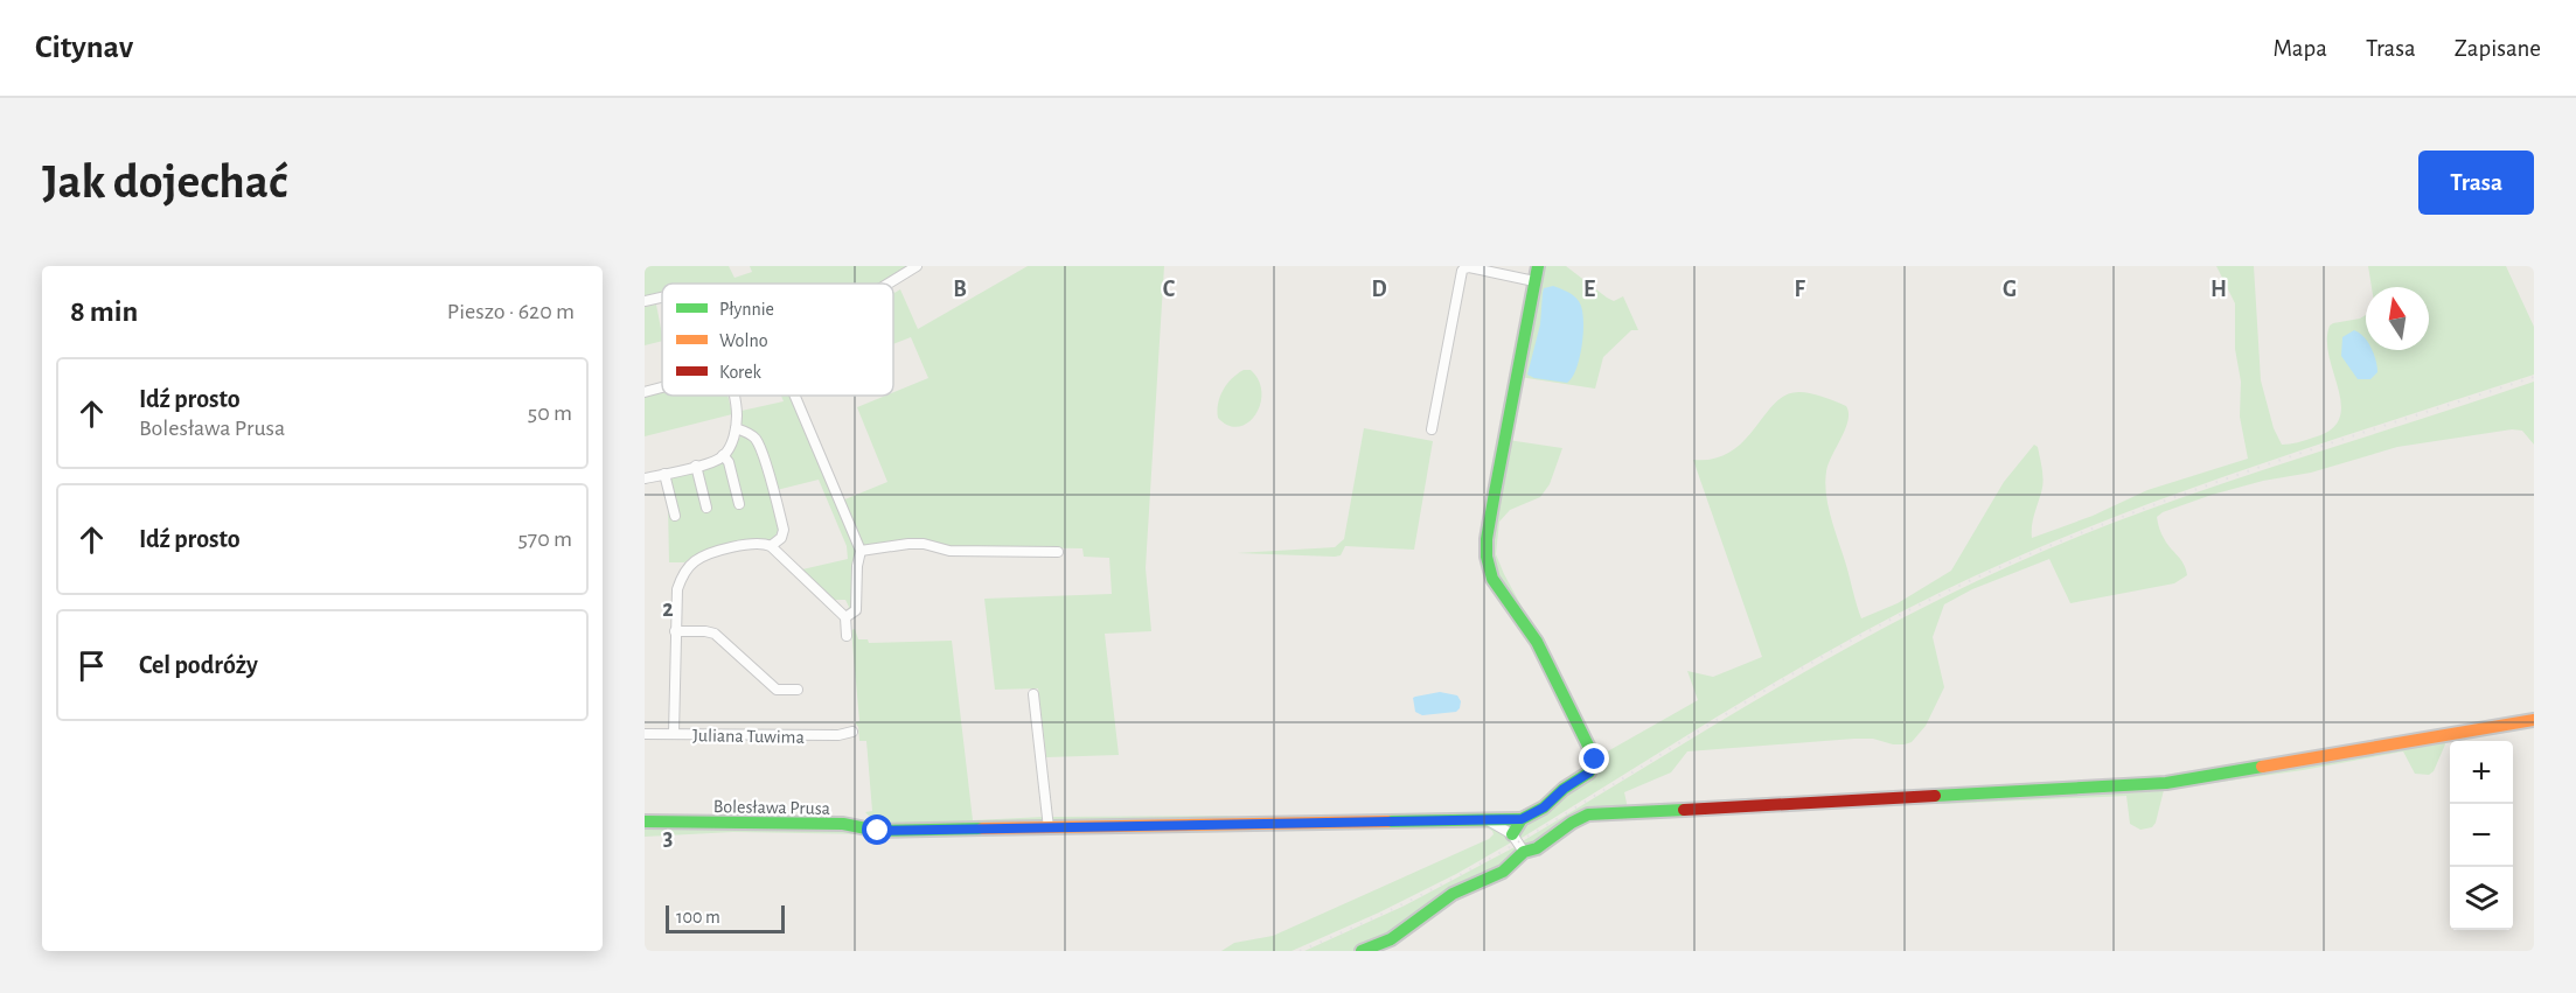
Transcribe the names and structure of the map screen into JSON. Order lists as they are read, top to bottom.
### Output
{
  "streets": {
    "street": ["Juliana Tuwima", "Bolesława Prusa"]
  },
  "legend": ["Płynnie", "Wolno", "Korek"],
  "scale_bar": "100 m",
  "north": "top",
  "page": {
    "header": "Citynav",
    "nav": ["Mapa", "Trasa", "Zapisane"],
    "buttons": "Trasa",
    "title": "Jak dojechać",
    "heading": ["8 min", "Pieszo · 620 m"],
    "list": [
      ["Idź prosto", "Bolesława Prusa", "50 m"],
      ["Idź prosto", "570 m"],
      "Cel podróży"
    ],
    "map_buttons": ["+", "−"],
    "scale": "100 m"
  },
  "grid": {
    "columns": [
      "B",
      "C",
      "D",
      "E",
      "F",
      "G",
      "H"
    ],
    "rows": ["2", "3"]
  }
}
